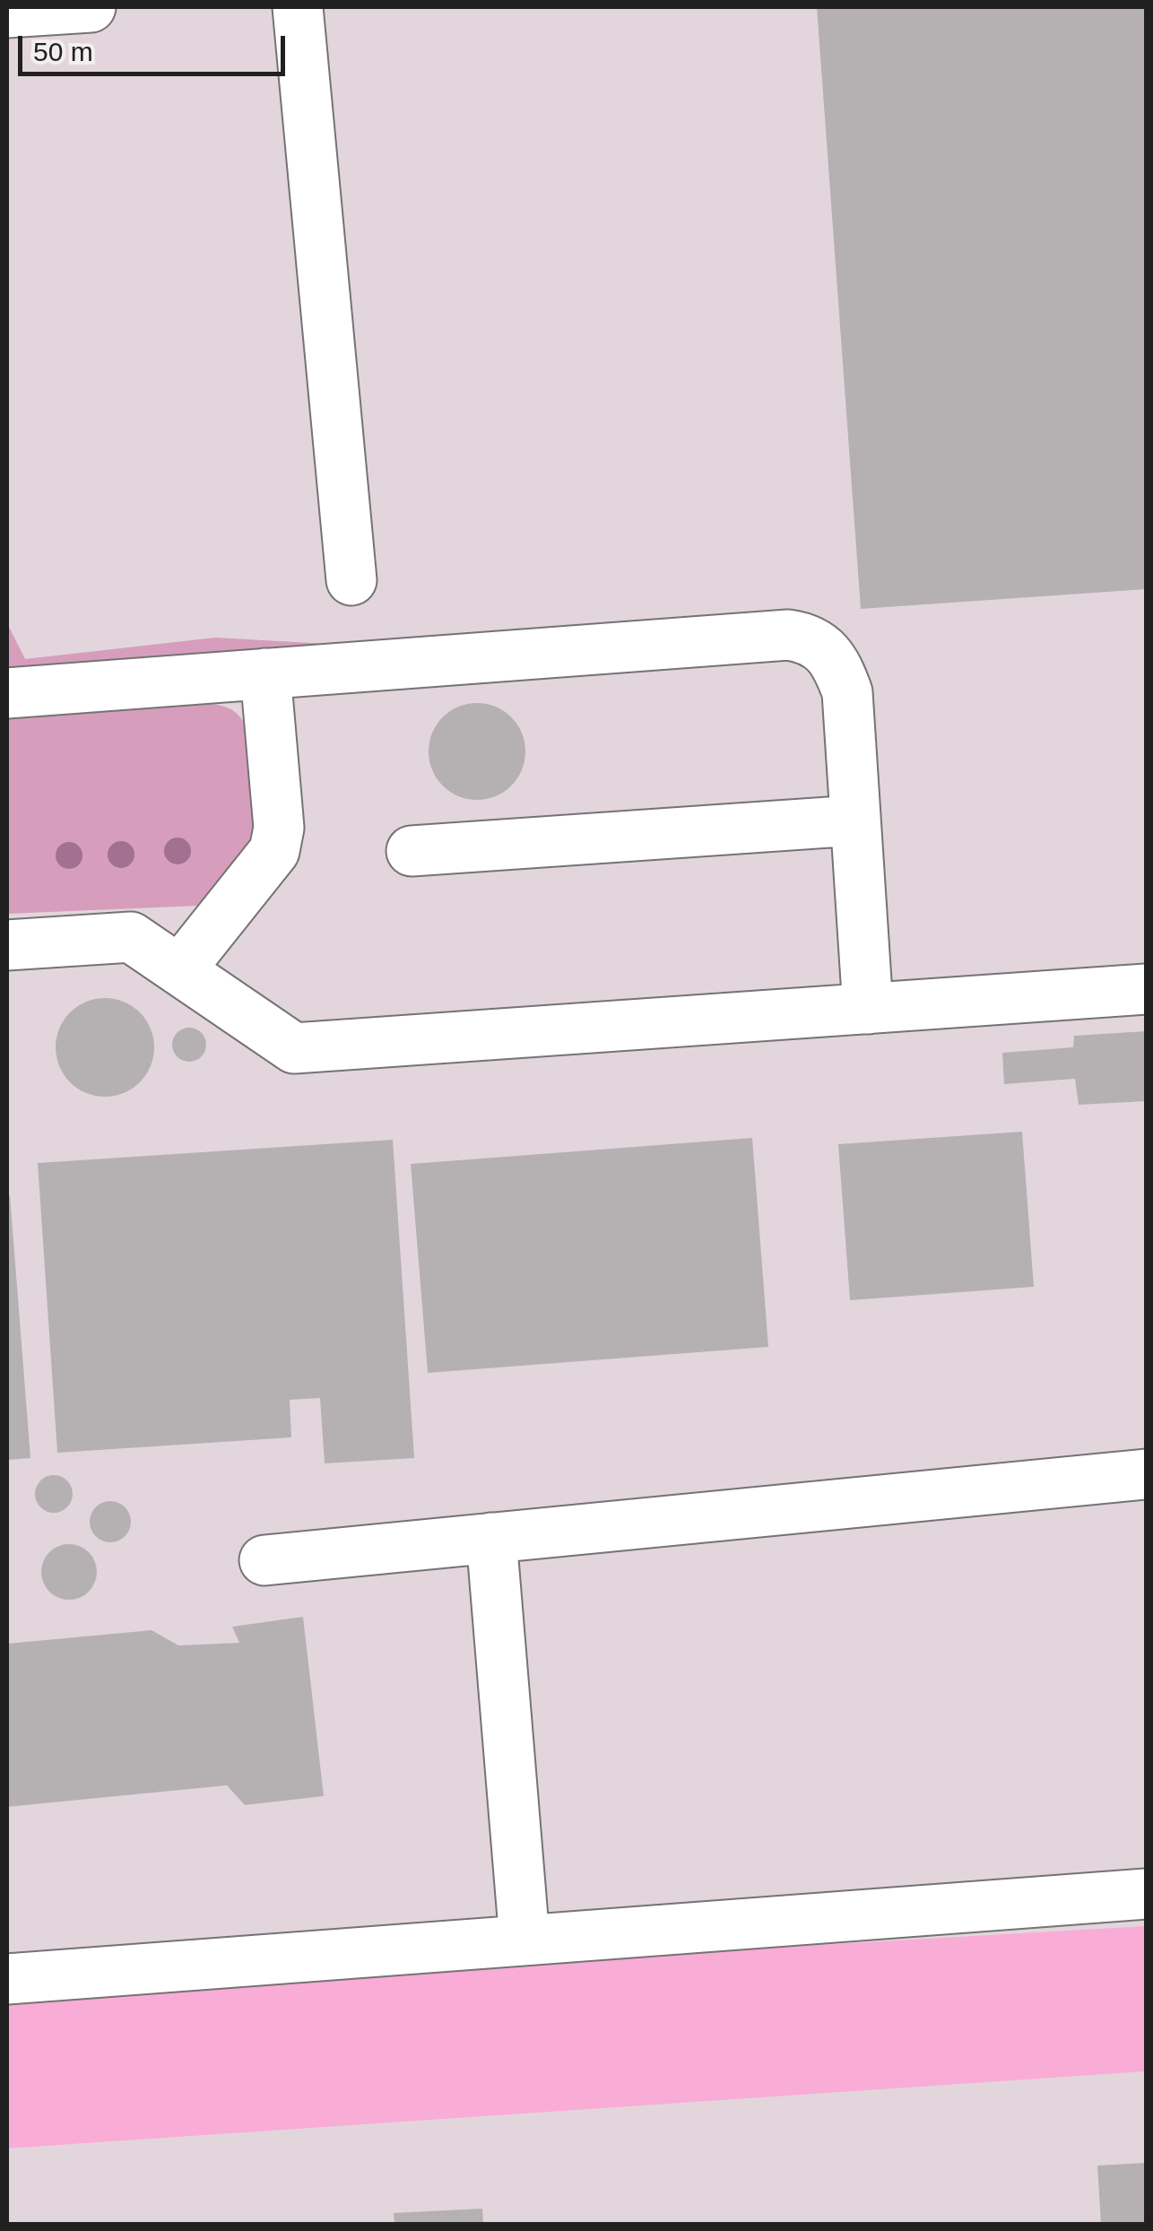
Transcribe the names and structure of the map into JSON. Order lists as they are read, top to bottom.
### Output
{
  "scale_bar": "50 m"
}
